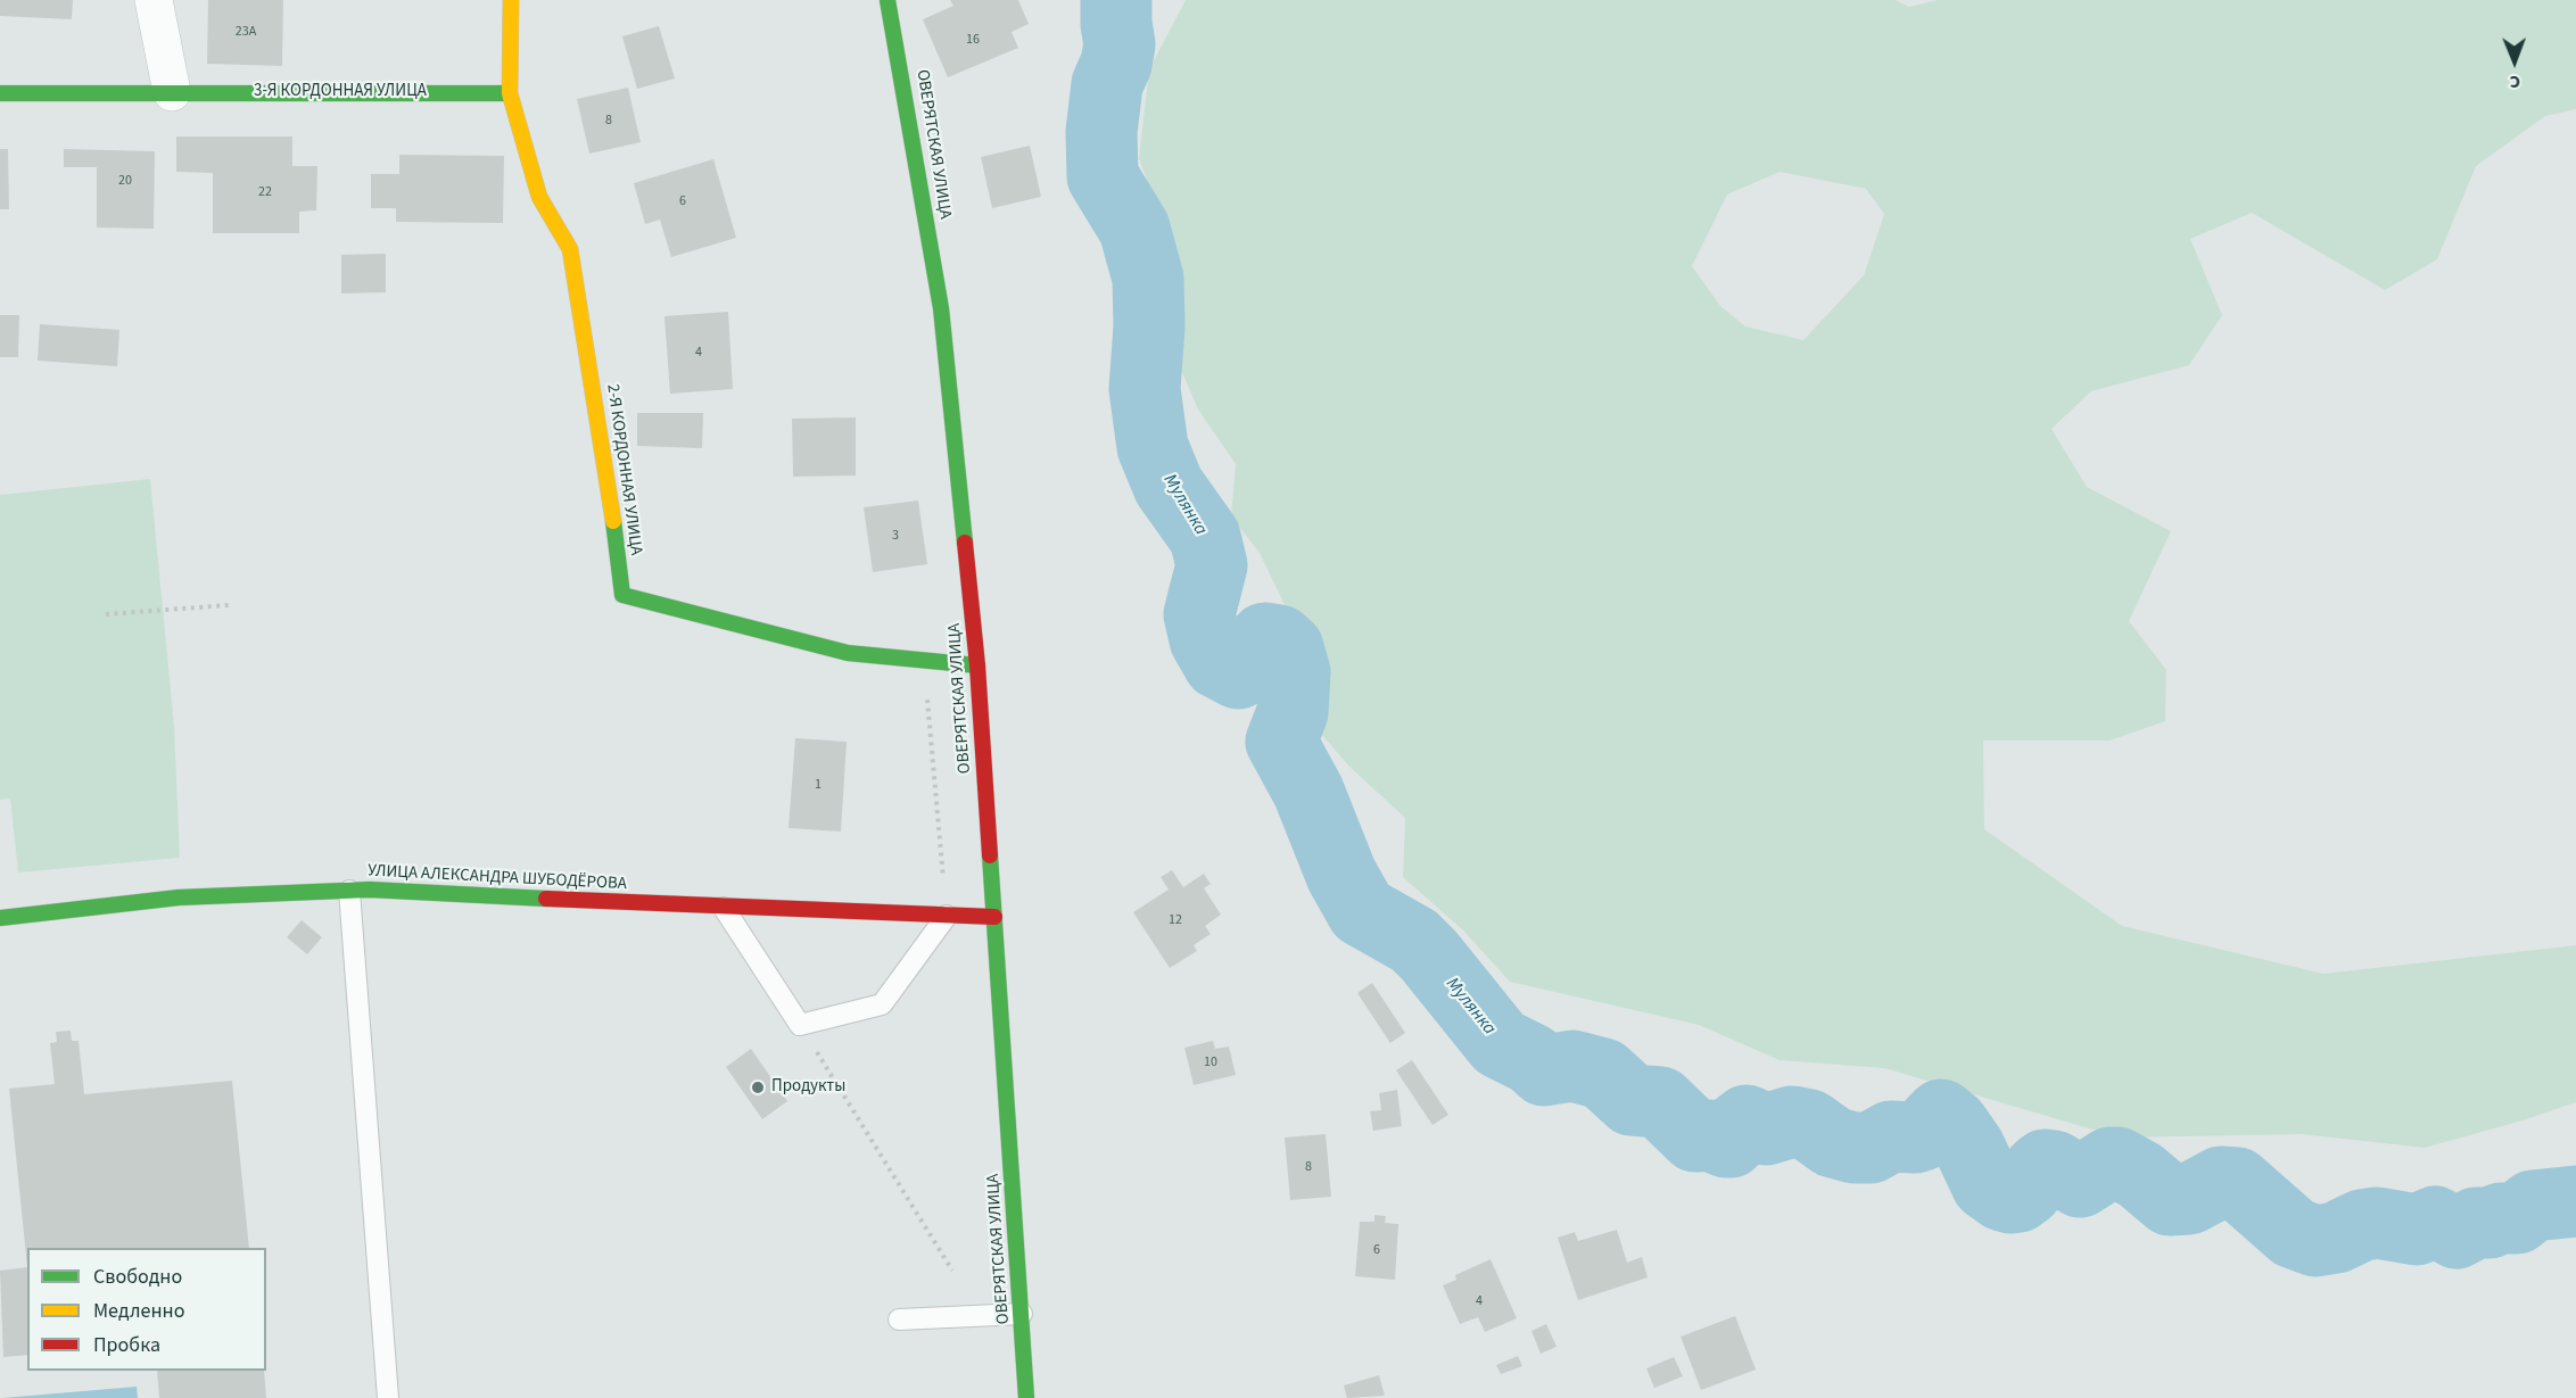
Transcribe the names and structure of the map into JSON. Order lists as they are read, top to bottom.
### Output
{
  "streets": {
    "street": [
      "3-Я КОРДОННАЯ УЛИЦА",
      "ОВЕРЯТСКАЯ УЛИЦА",
      "2-Я КОРДОННАЯ УЛИЦА",
      "УЛИЦА АЛЕКСАНДРА ШУБОДЁРОВА"
    ]
  },
  "crossings": [
    ["3-Я КОРДОННАЯ УЛИЦА", "2-Я КОРДОННАЯ УЛИЦА"],
    ["ОВЕРЯТСКАЯ УЛИЦА", "2-Я КОРДОННАЯ УЛИЦА"],
    ["ОВЕРЯТСКАЯ УЛИЦА", "УЛИЦА АЛЕКСАНДРА ШУБОДЁРОВА"]
  ],
  "water": ["Мулянка"],
  "places": ["Пpoдукты"],
  "house_numbers": [
    "23А",
    "16",
    "8",
    "20",
    "22",
    "6",
    "4",
    "3",
    "1",
    "12",
    "10",
    "8",
    "6",
    "4"
  ],
  "legend": ["Свободно", "Медленно", "Пробка"],
  "north": "bottom"
}
